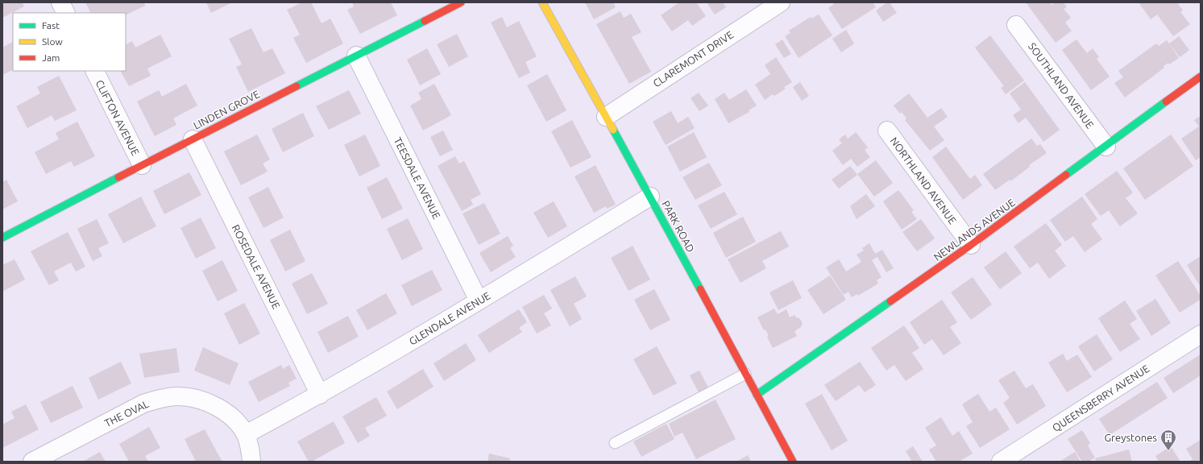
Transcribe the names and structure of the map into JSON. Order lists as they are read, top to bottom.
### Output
{
  "streets": {
    "street": [
      "CLAREMONT DRIVE",
      "SOUTHLAND AVENUE",
      "LINDEN GROVE",
      "CLIFTON AVENUE",
      "TEESDALE AVENUE",
      "NORTHLAND AVENUE",
      "PARK ROAD",
      "NEWLANDS AVENUE",
      "ROSEDALE AVENUE",
      "GLENDALE AVENUE",
      "QUEENSBERRY AVENUE",
      "THE OVAL"
    ]
  },
  "crossings": [
    ["CLAREMONT DRIVE", "PARK ROAD"],
    ["SOUTHLAND AVENUE", "NEWLANDS AVENUE"],
    ["LINDEN GROVE", "CLIFTON AVENUE"],
    ["LINDEN GROVE", "TEESDALE AVENUE"],
    ["LINDEN GROVE", "ROSEDALE AVENUE"],
    ["TEESDALE AVENUE", "GLENDALE AVENUE"],
    ["NORTHLAND AVENUE", "NEWLANDS AVENUE"],
    ["PARK ROAD", "NEWLANDS AVENUE"],
    ["PARK ROAD", "GLENDALE AVENUE"],
    ["ROSEDALE AVENUE", "GLENDALE AVENUE"],
    ["GLENDALE AVENUE", "THE OVAL"]
  ],
  "places": {
    "building": ["Greystones"]
  },
  "legend": ["Fast", "Slow", "Jam"]
}
